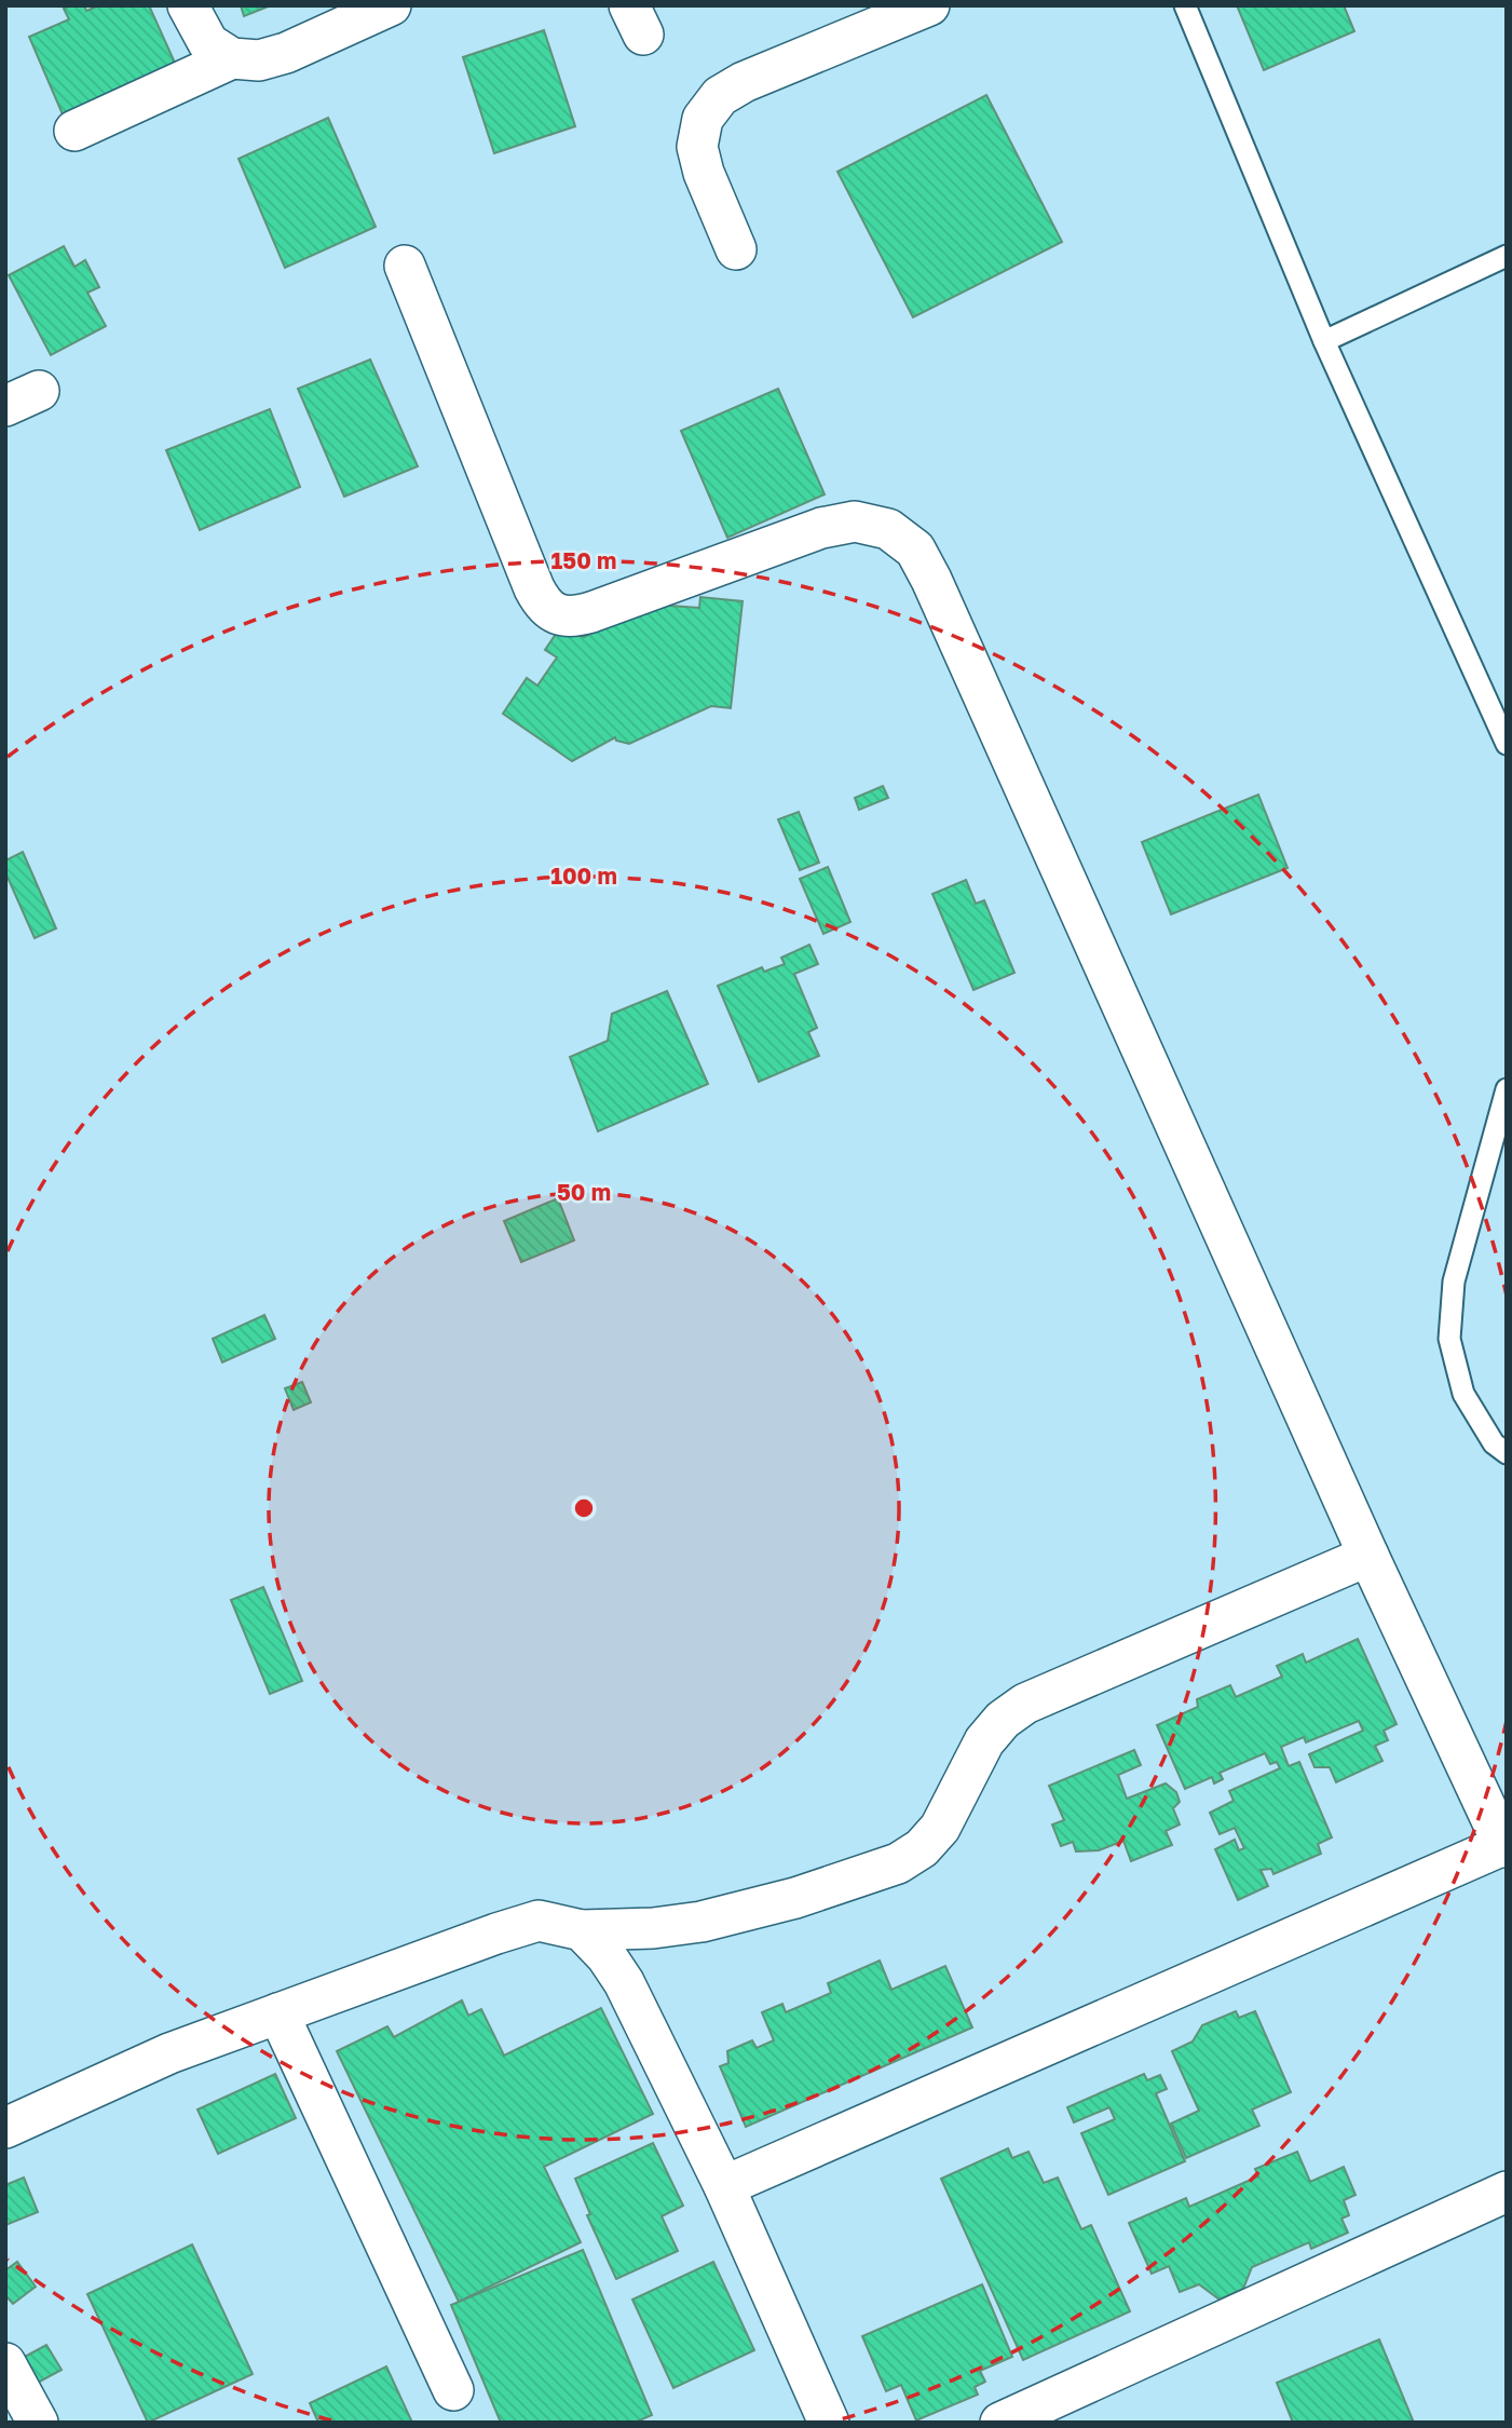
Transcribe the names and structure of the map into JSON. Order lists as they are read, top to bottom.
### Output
{
  "rings": ["150 m", "100 m", "50 m"]
}
